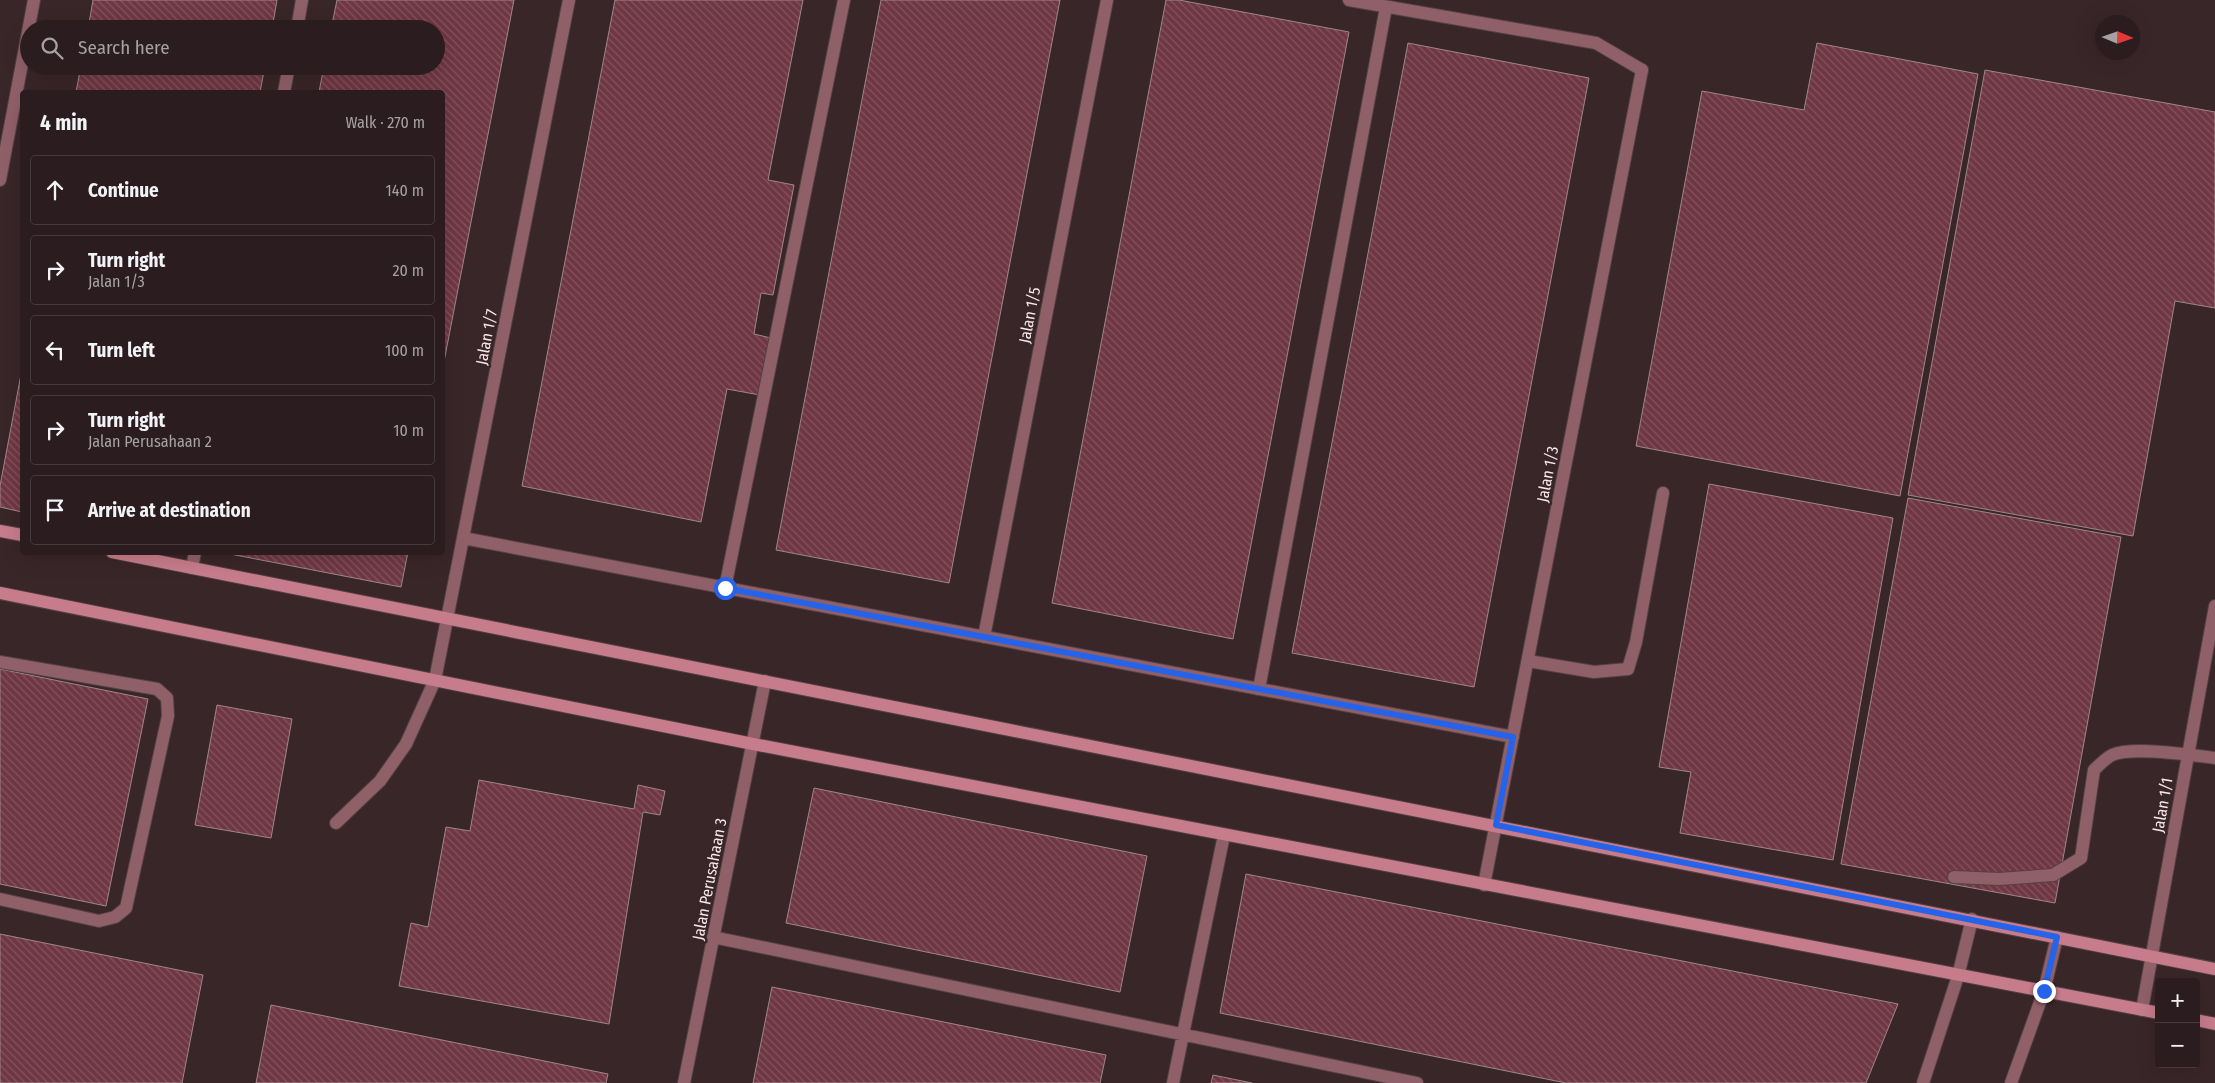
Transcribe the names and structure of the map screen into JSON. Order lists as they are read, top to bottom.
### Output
{
  "streets": {
    "street": [
      "Jalan 1/5",
      "Jalan 1/7",
      "Jalan 1/3",
      "Jalan 1/1",
      "Jalan Perusahaan 3"
    ]
  },
  "north": "right",
  "page": {
    "search": "Search here",
    "heading": ["4 min", "Walk · 270 m"],
    "list": [
      ["Continue", "140 m"],
      ["Turn right", "Jalan 1/3", "20 m"],
      ["Turn left", "100 m"],
      ["Turn right", "Jalan Perusahaan 2", "10 m"],
      "Arrive at destination"
    ],
    "map_buttons": ["+", "−"]
  }
}
